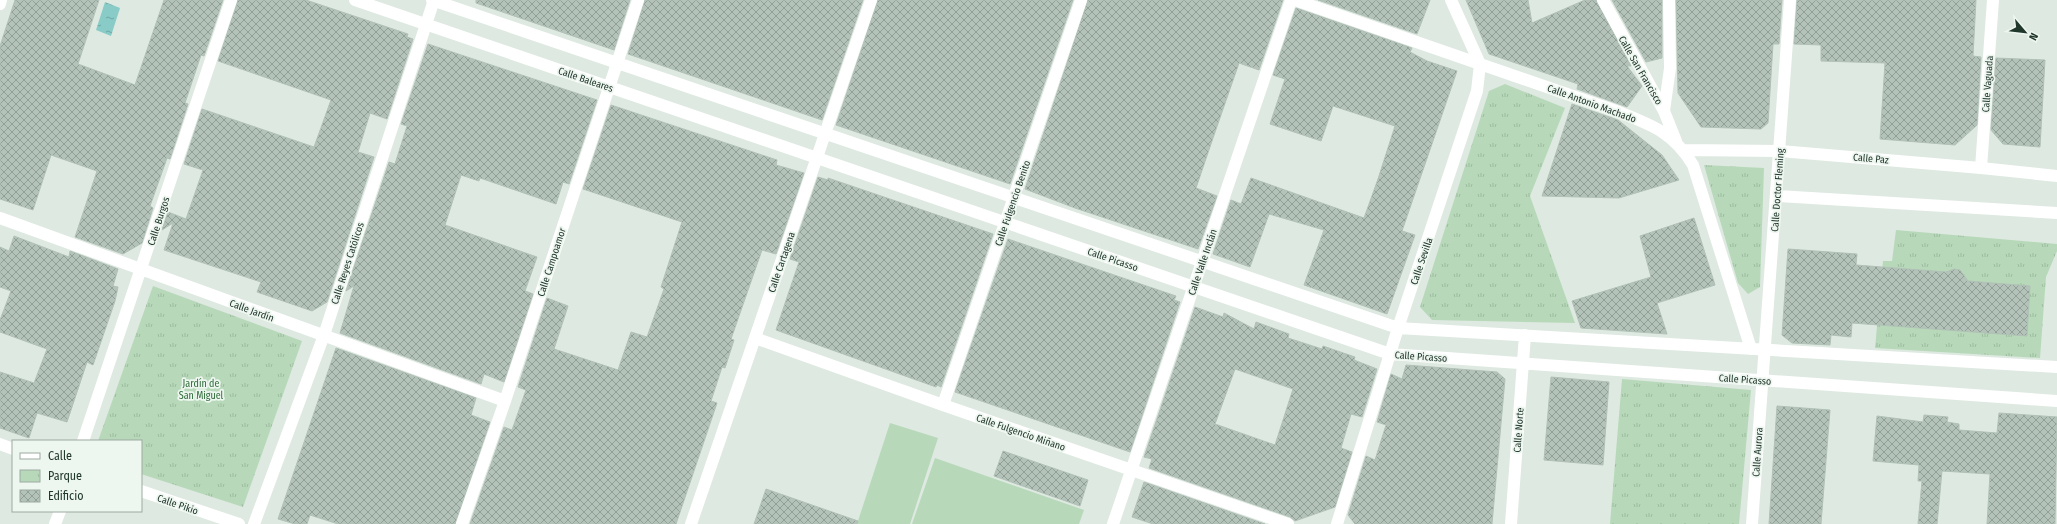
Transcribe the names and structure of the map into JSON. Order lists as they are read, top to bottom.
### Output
{
  "streets": {
    "street": [
      "Calle San Francisco",
      "Calle Baleares",
      "Calle Vaguada",
      "Calle Antonio Machado",
      "Calle Paz",
      "Calle Doctor Fleming",
      "Calle Fulgencio Benito",
      "Calle Burgos",
      "Calle Picasso",
      "Calle Sevilla",
      "Calle Campoamor",
      "Calle Cartagena",
      "Calle Valle Inclán",
      "Calle Reyes Católicos",
      "Calle Jardín",
      "Calle Norte",
      "Calle Fulgencio Miñano",
      "Calle Aurora",
      "Calle Pikio"
    ]
  },
  "crossings": [
    ["Calle San Francisco", "Calle Antonio Machado"],
    ["Calle San Francisco", "Calle Paz"],
    ["Calle Baleares", "Calle Picasso"],
    ["Calle Baleares", "Calle Campoamor"],
    ["Calle Baleares", "Calle Cartagena"],
    ["Calle Baleares", "Calle Reyes Católicos"],
    ["Calle Vaguada", "Calle Paz"],
    ["Calle Antonio Machado", "Calle Paz"],
    ["Calle Antonio Machado", "Calle Sevilla"],
    ["Calle Paz", "Calle Doctor Fleming"],
    ["Calle Doctor Fleming", "Calle Picasso"],
    ["Calle Doctor Fleming", "Calle Aurora"],
    ["Calle Fulgencio Benito", "Calle Picasso"],
    ["Calle Fulgencio Benito", "Calle Fulgencio Miñano"],
    ["Calle Burgos", "Calle Jardín"],
    ["Calle Picasso", "Calle Sevilla"],
    ["Calle Picasso", "Calle Cartagena"],
    ["Calle Picasso", "Calle Valle Inclán"],
    ["Calle Picasso", "Calle Norte"],
    ["Calle Picasso", "Calle Aurora"],
    ["Calle Campoamor", "Calle Jardín"],
    ["Calle Cartagena", "Calle Fulgencio Miñano"],
    ["Calle Valle Inclán", "Calle Fulgencio Miñano"],
    ["Calle Reyes Católicos", "Calle Jardín"]
  ],
  "parks": ["Jardín de San Miguel"],
  "legend": ["Calle", "Parque", "Edificio"],
  "north": "bottom right"
}
